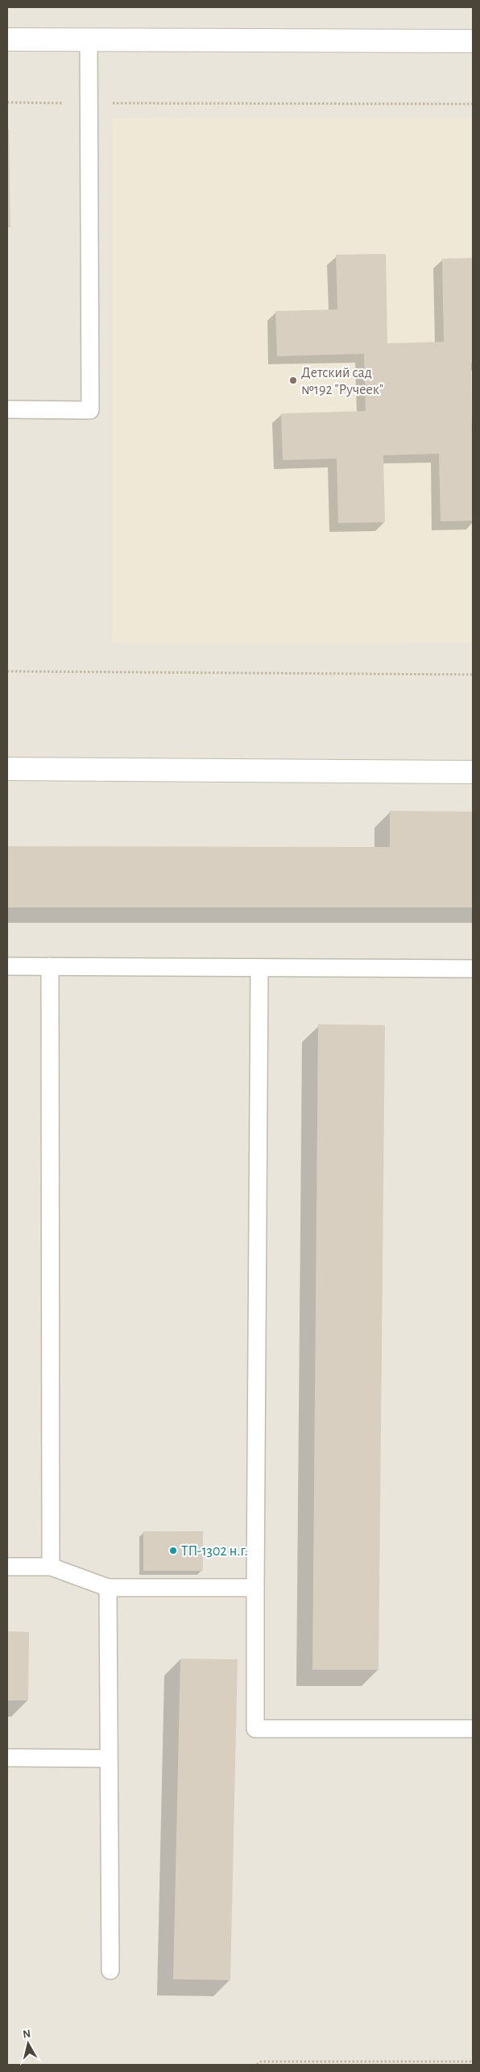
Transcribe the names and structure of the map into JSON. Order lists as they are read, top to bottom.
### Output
{
  "places": ["Детский сад №192 \"Ручеек\"", "ТП-1302 н.г."],
  "north": "top"
}
